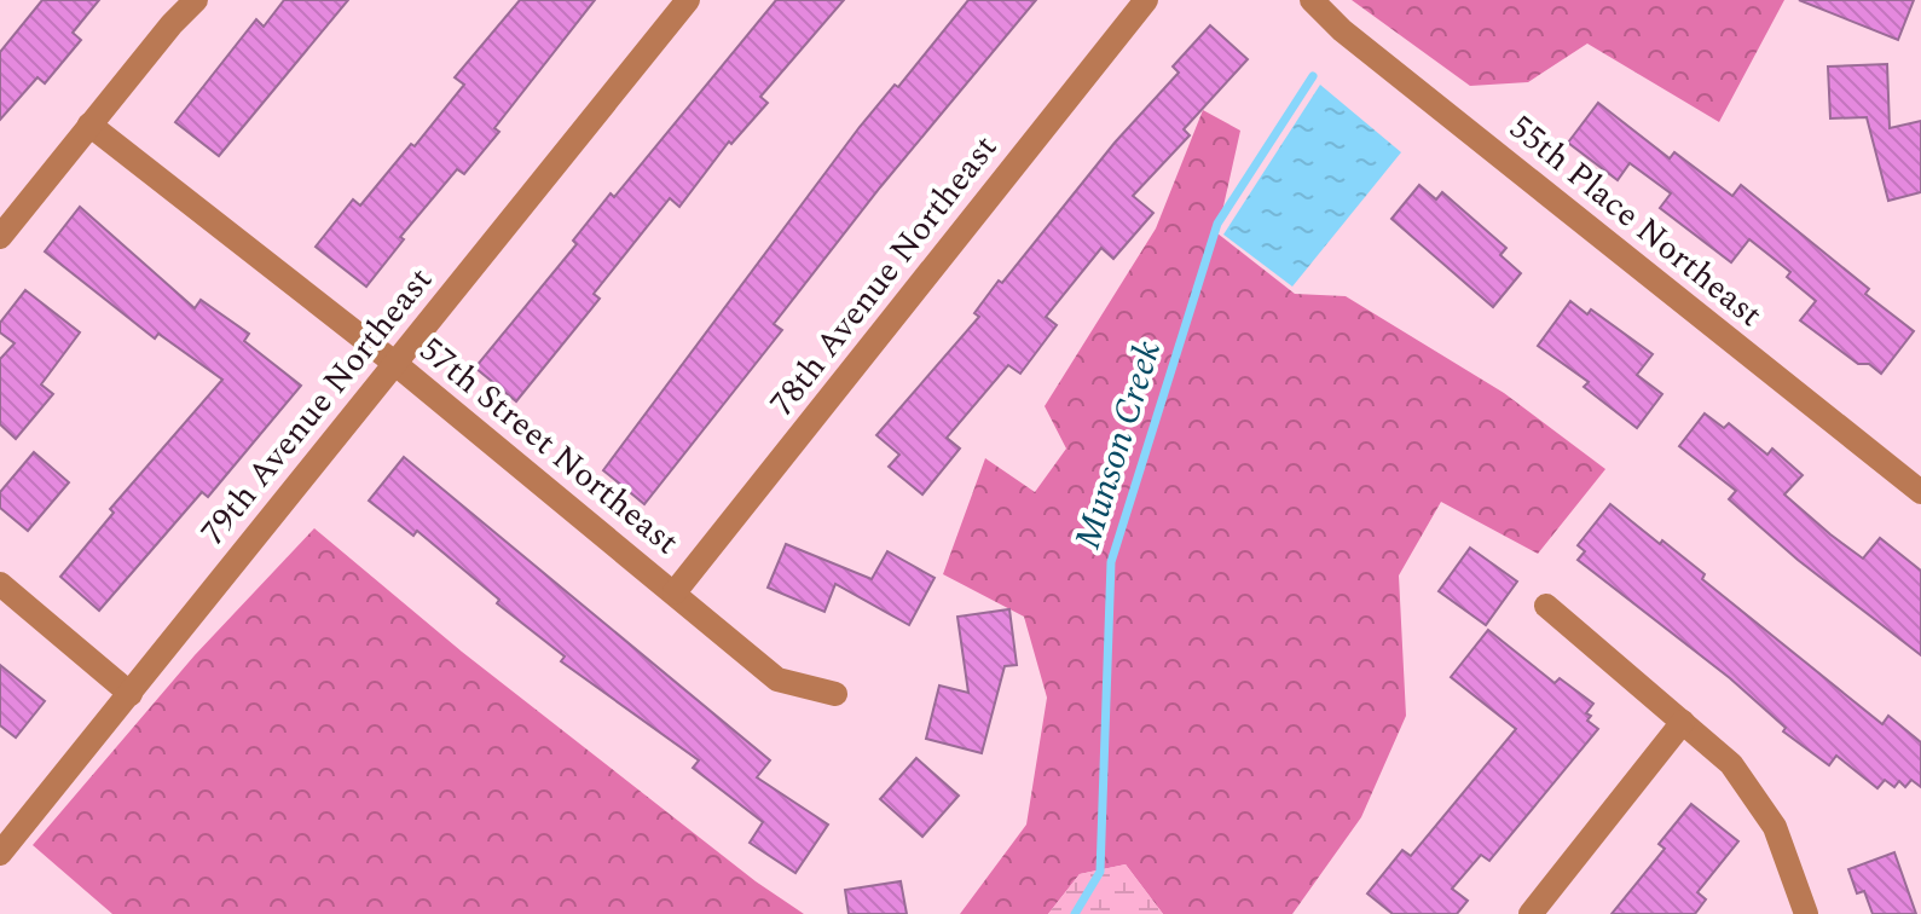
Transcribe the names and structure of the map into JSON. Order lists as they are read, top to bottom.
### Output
{
  "streets": {
    "street": [
      "55th Place Northeast",
      "78th Avenue Northeast",
      "79th Avenue Northeast",
      "57th Street Northeast"
    ]
  },
  "crossings": [
    ["78th Avenue Northeast", "57th Street Northeast"],
    ["79th Avenue Northeast", "57th Street Northeast"]
  ],
  "water": ["Munson Creek"]
}
